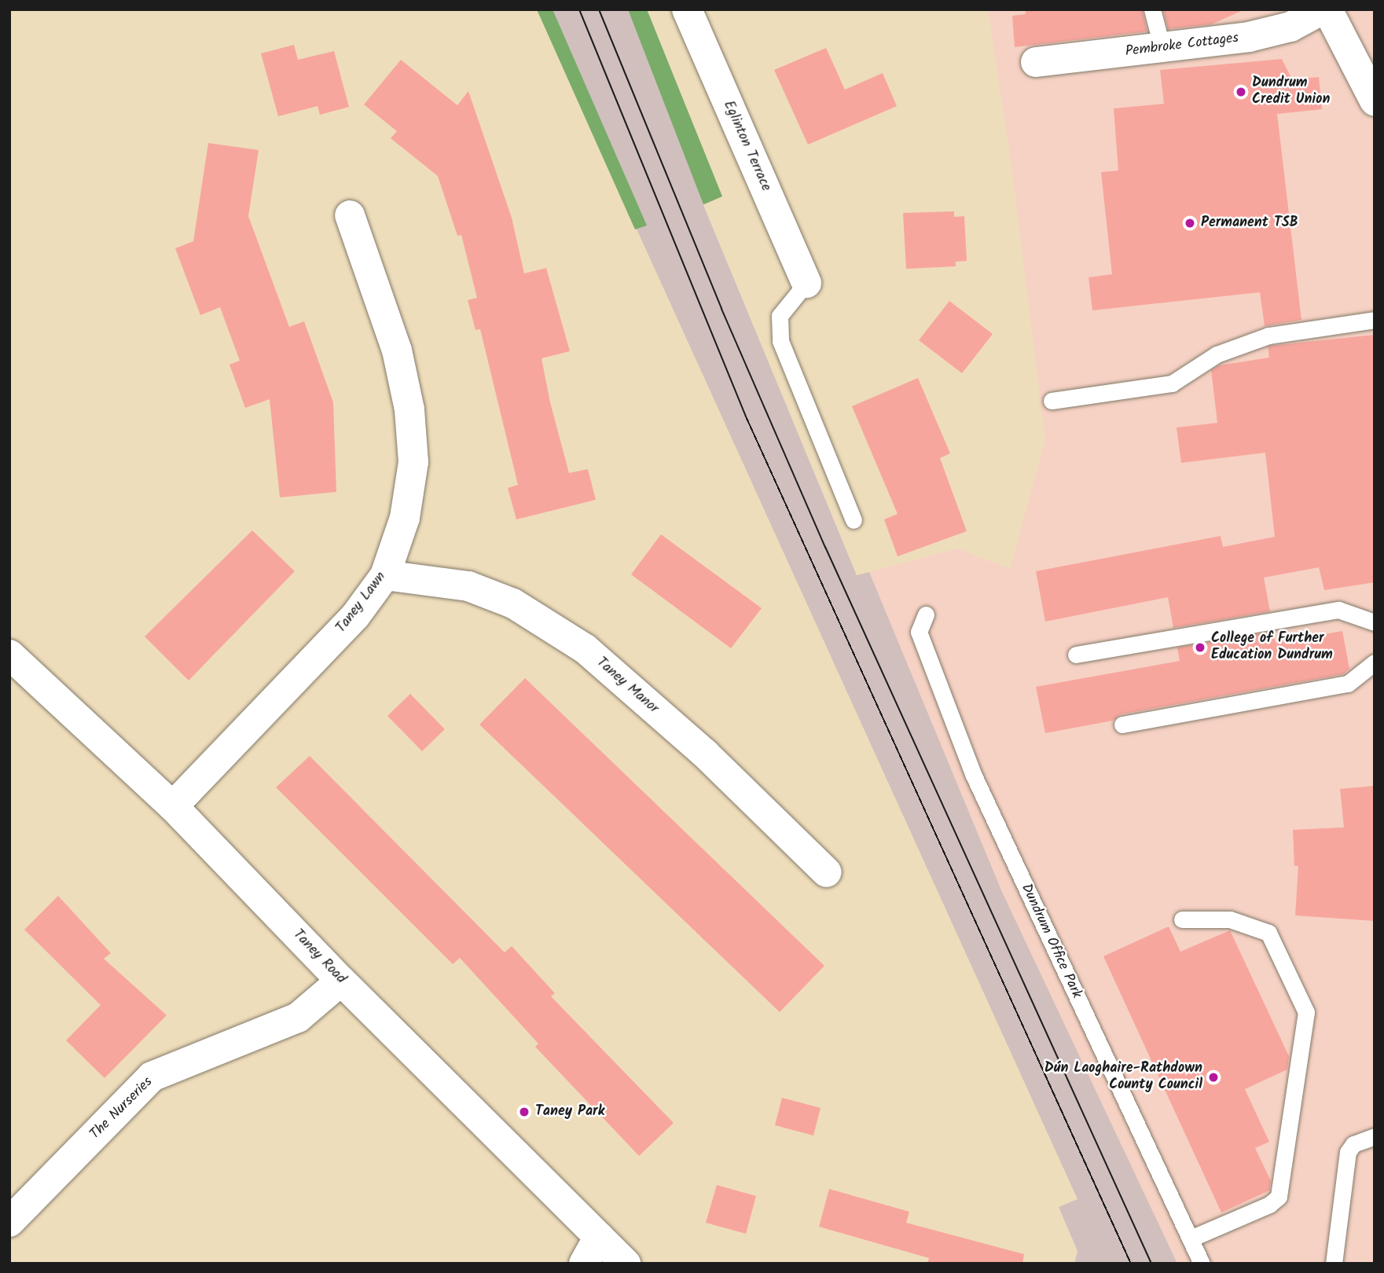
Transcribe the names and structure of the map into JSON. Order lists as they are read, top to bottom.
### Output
{
  "streets": {
    "street": [
      "Pembroke Cottages",
      "Eglinton Terrace",
      "Taney Lawn",
      "Taney Manor",
      "Taney Road",
      "The Nurseries"
    ],
    "lane": ["Dundrum Office Park"]
  },
  "crossings": [
    ["Taney Lawn", "Taney Manor"],
    ["Taney Lawn", "Taney Road"],
    ["Taney Road", "The Nurseries"]
  ],
  "places": [
    "Dundrum Credit Union",
    "Permanent TSB",
    "College of Further Education Dundrum",
    "Dún Laoghaire-Rathdown County Council",
    "Taney Park"
  ]
}
